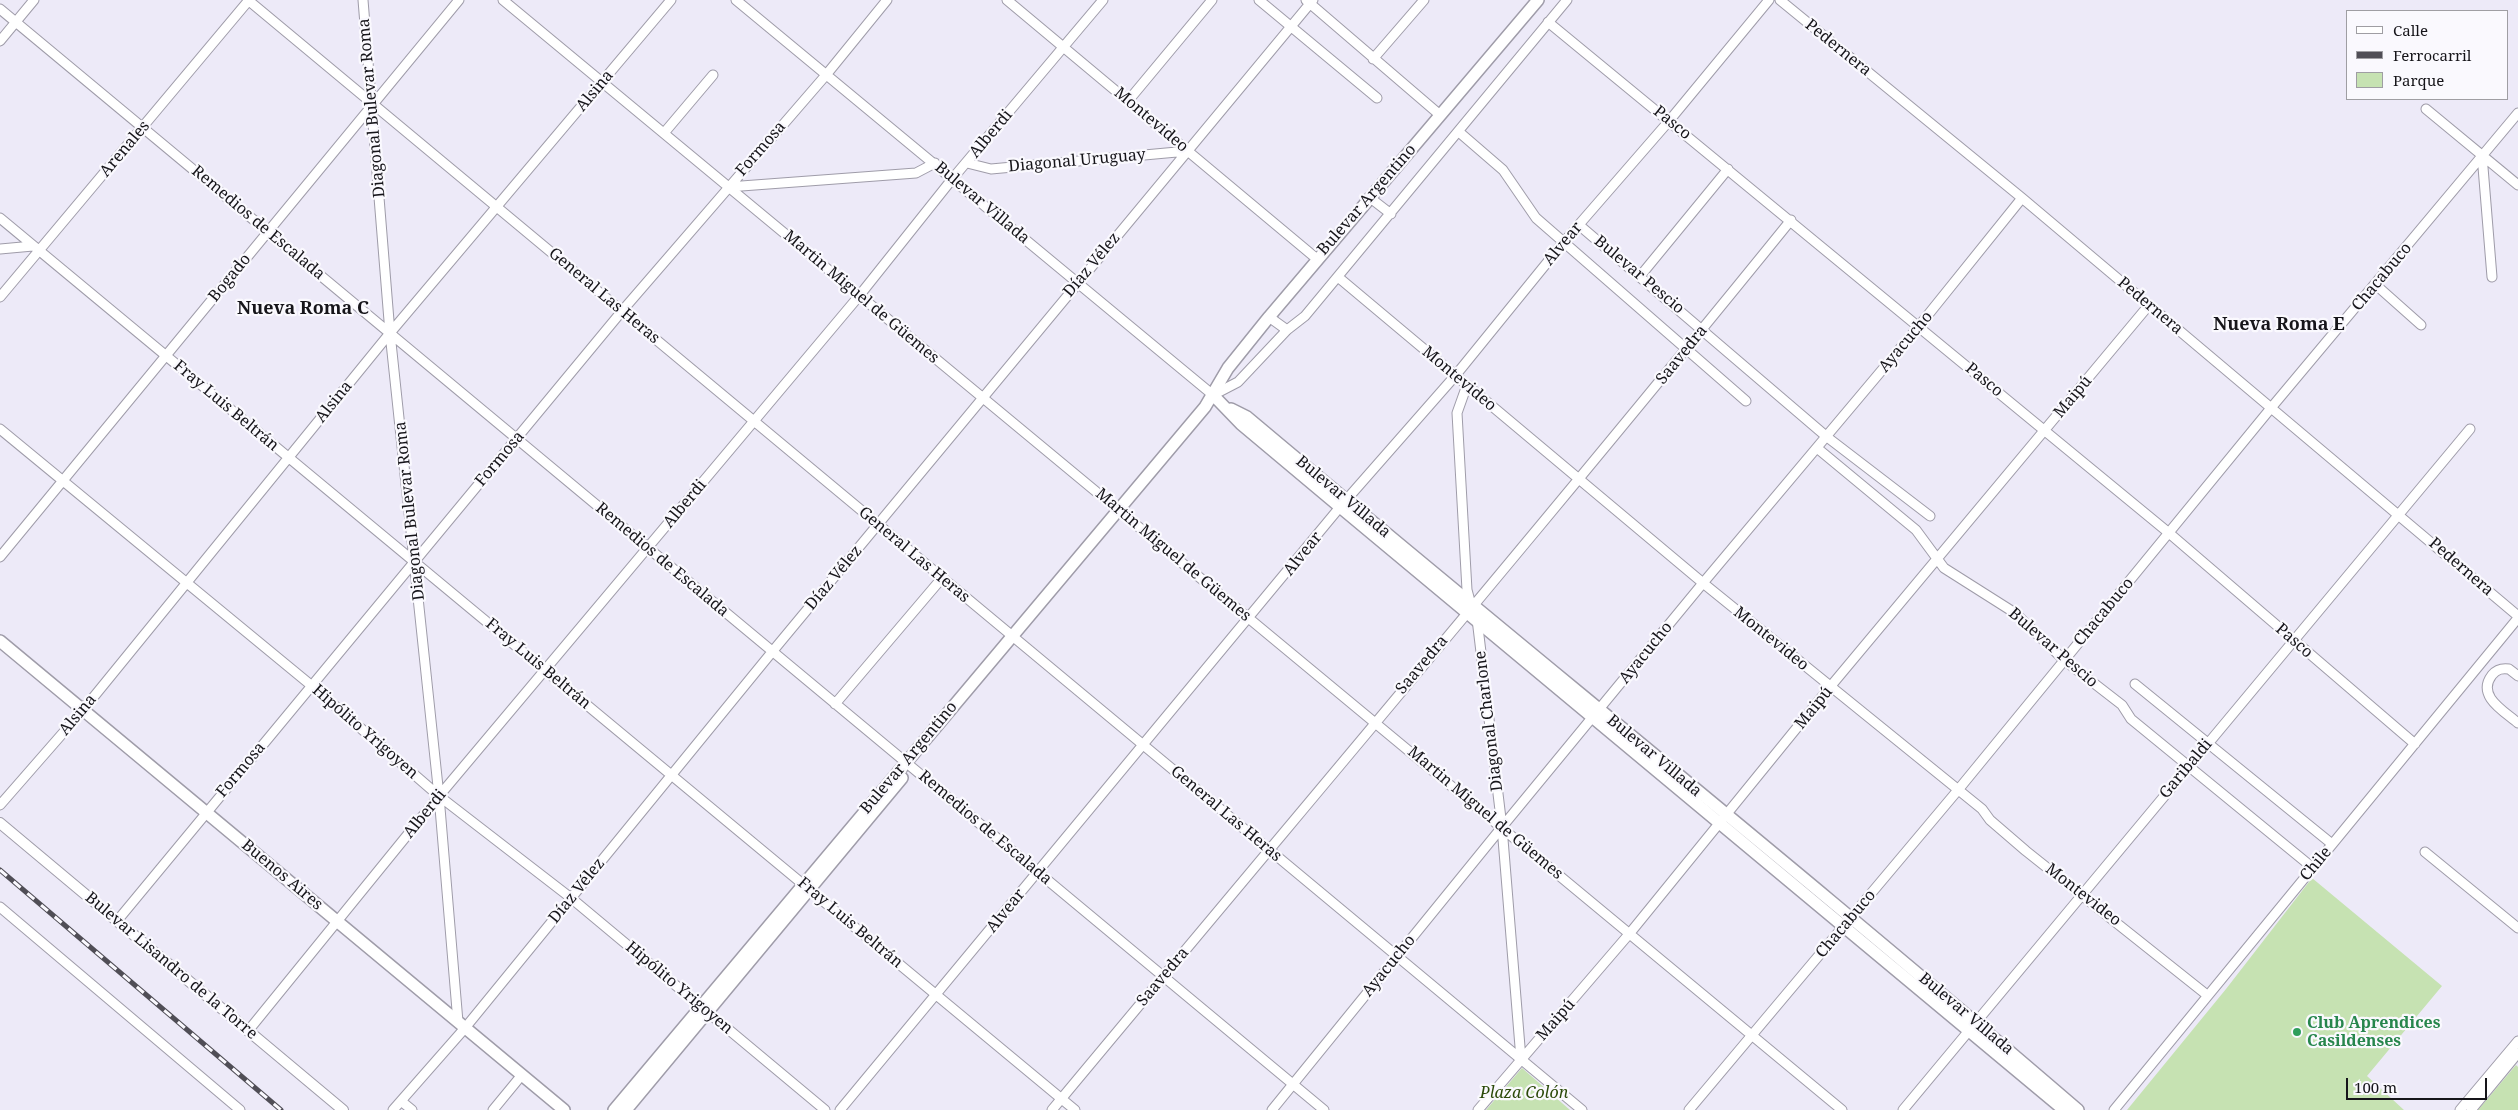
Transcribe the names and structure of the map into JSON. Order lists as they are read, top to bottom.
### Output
{
  "streets": {
    "main road": ["Bulevar Argentino", "Bulevar Villada", "Buenos Aires"],
    "street": [
      "Pedernera",
      "Alsina",
      "Diagonal Bulevar Roma",
      "Montevideo",
      "Pasco",
      "Alberdi",
      "Arenales",
      "Formosa",
      "Diagonal Uruguay",
      "Remedios de Escalada",
      "Alvear",
      "Díaz Vélez",
      "Bulevar Pescio",
      "Chacabuco",
      "Bogado",
      "General Las Heras",
      "Martin Miguel de Güemes",
      "Ayacucho",
      "Saavedra",
      "Maipú",
      "Fray Luis Beltrán",
      "Diagonal Charlone",
      "Hipólito Yrigoyen",
      "Garibaldi",
      "Chile",
      "Bulevar Lisandro de la Torre"
    ]
  },
  "crossings": [
    ["Pedernera", "Chacabuco"],
    ["Pedernera", "Ayacucho"],
    ["Pedernera", "Maipú"],
    ["Pedernera", "Garibaldi"],
    ["Pedernera", "Chile"],
    ["Alsina", "Diagonal Bulevar Roma"],
    ["Alsina", "Remedios de Escalada"],
    ["Alsina", "General Las Heras"],
    ["Alsina", "Martin Miguel de Güemes"],
    ["Alsina", "Fray Luis Beltrán"],
    ["Alsina", "Hipólito Yrigoyen"],
    ["Alsina", "Buenos Aires"],
    ["Diagonal Bulevar Roma", "Alberdi"],
    ["Diagonal Bulevar Roma", "Formosa"],
    ["Diagonal Bulevar Roma", "Remedios de Escalada"],
    ["Diagonal Bulevar Roma", "Díaz Vélez"],
    ["Diagonal Bulevar Roma", "Bogado"],
    ["Diagonal Bulevar Roma", "General Las Heras"],
    ["Diagonal Bulevar Roma", "Fray Luis Beltrán"],
    ["Diagonal Bulevar Roma", "Hipólito Yrigoyen"],
    ["Diagonal Bulevar Roma", "Buenos Aires"],
    ["Montevideo", "Alberdi"],
    ["Montevideo", "Diagonal Uruguay"],
    ["Montevideo", "Bulevar Argentino"],
    ["Montevideo", "Alvear"],
    ["Montevideo", "Díaz Vélez"],
    ["Montevideo", "Chacabuco"],
    ["Montevideo", "Ayacucho"],
    ["Montevideo", "Saavedra"],
    ["Montevideo", "Maipú"],
    ["Montevideo", "Garibaldi"],
    ["Montevideo", "Chile"],
    ["Pasco", "Alvear"],
    ["Pasco", "Chacabuco"],
    ["Pasco", "Ayacucho"],
    ["Pasco", "Saavedra"],
    ["Pasco", "Maipú"],
    ["Pasco", "Garibaldi"],
    ["Pasco", "Chile"],
    ["Alberdi", "Diagonal Uruguay"],
    ["Alberdi", "Bulevar Villada"],
    ["Alberdi", "Remedios de Escalada"],
    ["Alberdi", "General Las Heras"],
    ["Alberdi", "Martin Miguel de Güemes"],
    ["Alberdi", "Fray Luis Beltrán"],
    ["Alberdi", "Hipólito Yrigoyen"],
    ["Alberdi", "Buenos Aires"],
    ["Alberdi", "Bulevar Lisandro de la Torre"],
    ["Arenales", "Remedios de Escalada"],
    ["Arenales", "General Las Heras"],
    ["Arenales", "Fray Luis Beltrán"],
    ["Formosa", "Bulevar Villada"],
    ["Formosa", "Remedios de Escalada"],
    ["Formosa", "General Las Heras"],
    ["Formosa", "Martin Miguel de Güemes"],
    ["Formosa", "Fray Luis Beltrán"],
    ["Formosa", "Hipólito Yrigoyen"],
    ["Formosa", "Buenos Aires"],
    ["Formosa", "Bulevar Lisandro de la Torre"],
    ["Diagonal Uruguay", "Díaz Vélez"],
    ["Bulevar Argentino", "Bulevar Villada"],
    ["Bulevar Argentino", "Remedios de Escalada"],
    ["Bulevar Argentino", "General Las Heras"],
    ["Bulevar Argentino", "Martin Miguel de Güemes"],
    ["Bulevar Argentino", "Fray Luis Beltrán"],
    ["Bulevar Argentino", "Hipólito Yrigoyen"],
    ["Bulevar Villada", "Alvear"],
    ["Bulevar Villada", "Díaz Vélez"],
    ["Bulevar Villada", "Chacabuco"],
    ["Bulevar Villada", "Ayacucho"],
    ["Bulevar Villada", "Saavedra"],
    ["Bulevar Villada", "Maipú"],
    ["Bulevar Villada", "Diagonal Charlone"],
    ["Bulevar Villada", "Garibaldi"],
    ["Remedios de Escalada", "Alvear"],
    ["Remedios de Escalada", "Díaz Vélez"],
    ["Remedios de Escalada", "Bogado"],
    ["Remedios de Escalada", "Ayacucho"],
    ["Remedios de Escalada", "Saavedra"],
    ["Alvear", "Bulevar Pescio"],
    ["Alvear", "General Las Heras"],
    ["Alvear", "Martin Miguel de Güemes"],
    ["Alvear", "Fray Luis Beltrán"],
    ["Díaz Vélez", "General Las Heras"],
    ["Díaz Vélez", "Martin Miguel de Güemes"],
    ["Díaz Vélez", "Fray Luis Beltrán"],
    ["Díaz Vélez", "Hipólito Yrigoyen"],
    ["Díaz Vélez", "Buenos Aires"],
    ["Bulevar Pescio", "Chacabuco"],
    ["Bulevar Pescio", "Ayacucho"],
    ["Bulevar Pescio", "Saavedra"],
    ["Bulevar Pescio", "Maipú"],
    ["Bulevar Pescio", "Garibaldi"],
    ["Bulevar Pescio", "Chile"],
    ["Chacabuco", "Martin Miguel de Güemes"],
    ["Bogado", "General Las Heras"],
    ["Bogado", "Fray Luis Beltrán"],
    ["Bogado", "Hipólito Yrigoyen"],
    ["General Las Heras", "Ayacucho"],
    ["General Las Heras", "Saavedra"],
    ["General Las Heras", "Maipú"],
    ["General Las Heras", "Diagonal Charlone"],
    ["Martin Miguel de Güemes", "Ayacucho"],
    ["Martin Miguel de Güemes", "Saavedra"],
    ["Martin Miguel de Güemes", "Maipú"],
    ["Martin Miguel de Güemes", "Diagonal Charlone"],
    ["Ayacucho", "Diagonal Charlone"],
    ["Saavedra", "Fray Luis Beltrán"],
    ["Maipú", "Diagonal Charlone"]
  ],
  "districts": ["Nueva Roma C", "Nueva Roma E"],
  "parks": ["Plaza Colón"],
  "places": ["Club Aprendices Casildenses"],
  "legend": ["Calle", "Ferrocarril", "Parque"],
  "scale_bar": "100 m"
}
